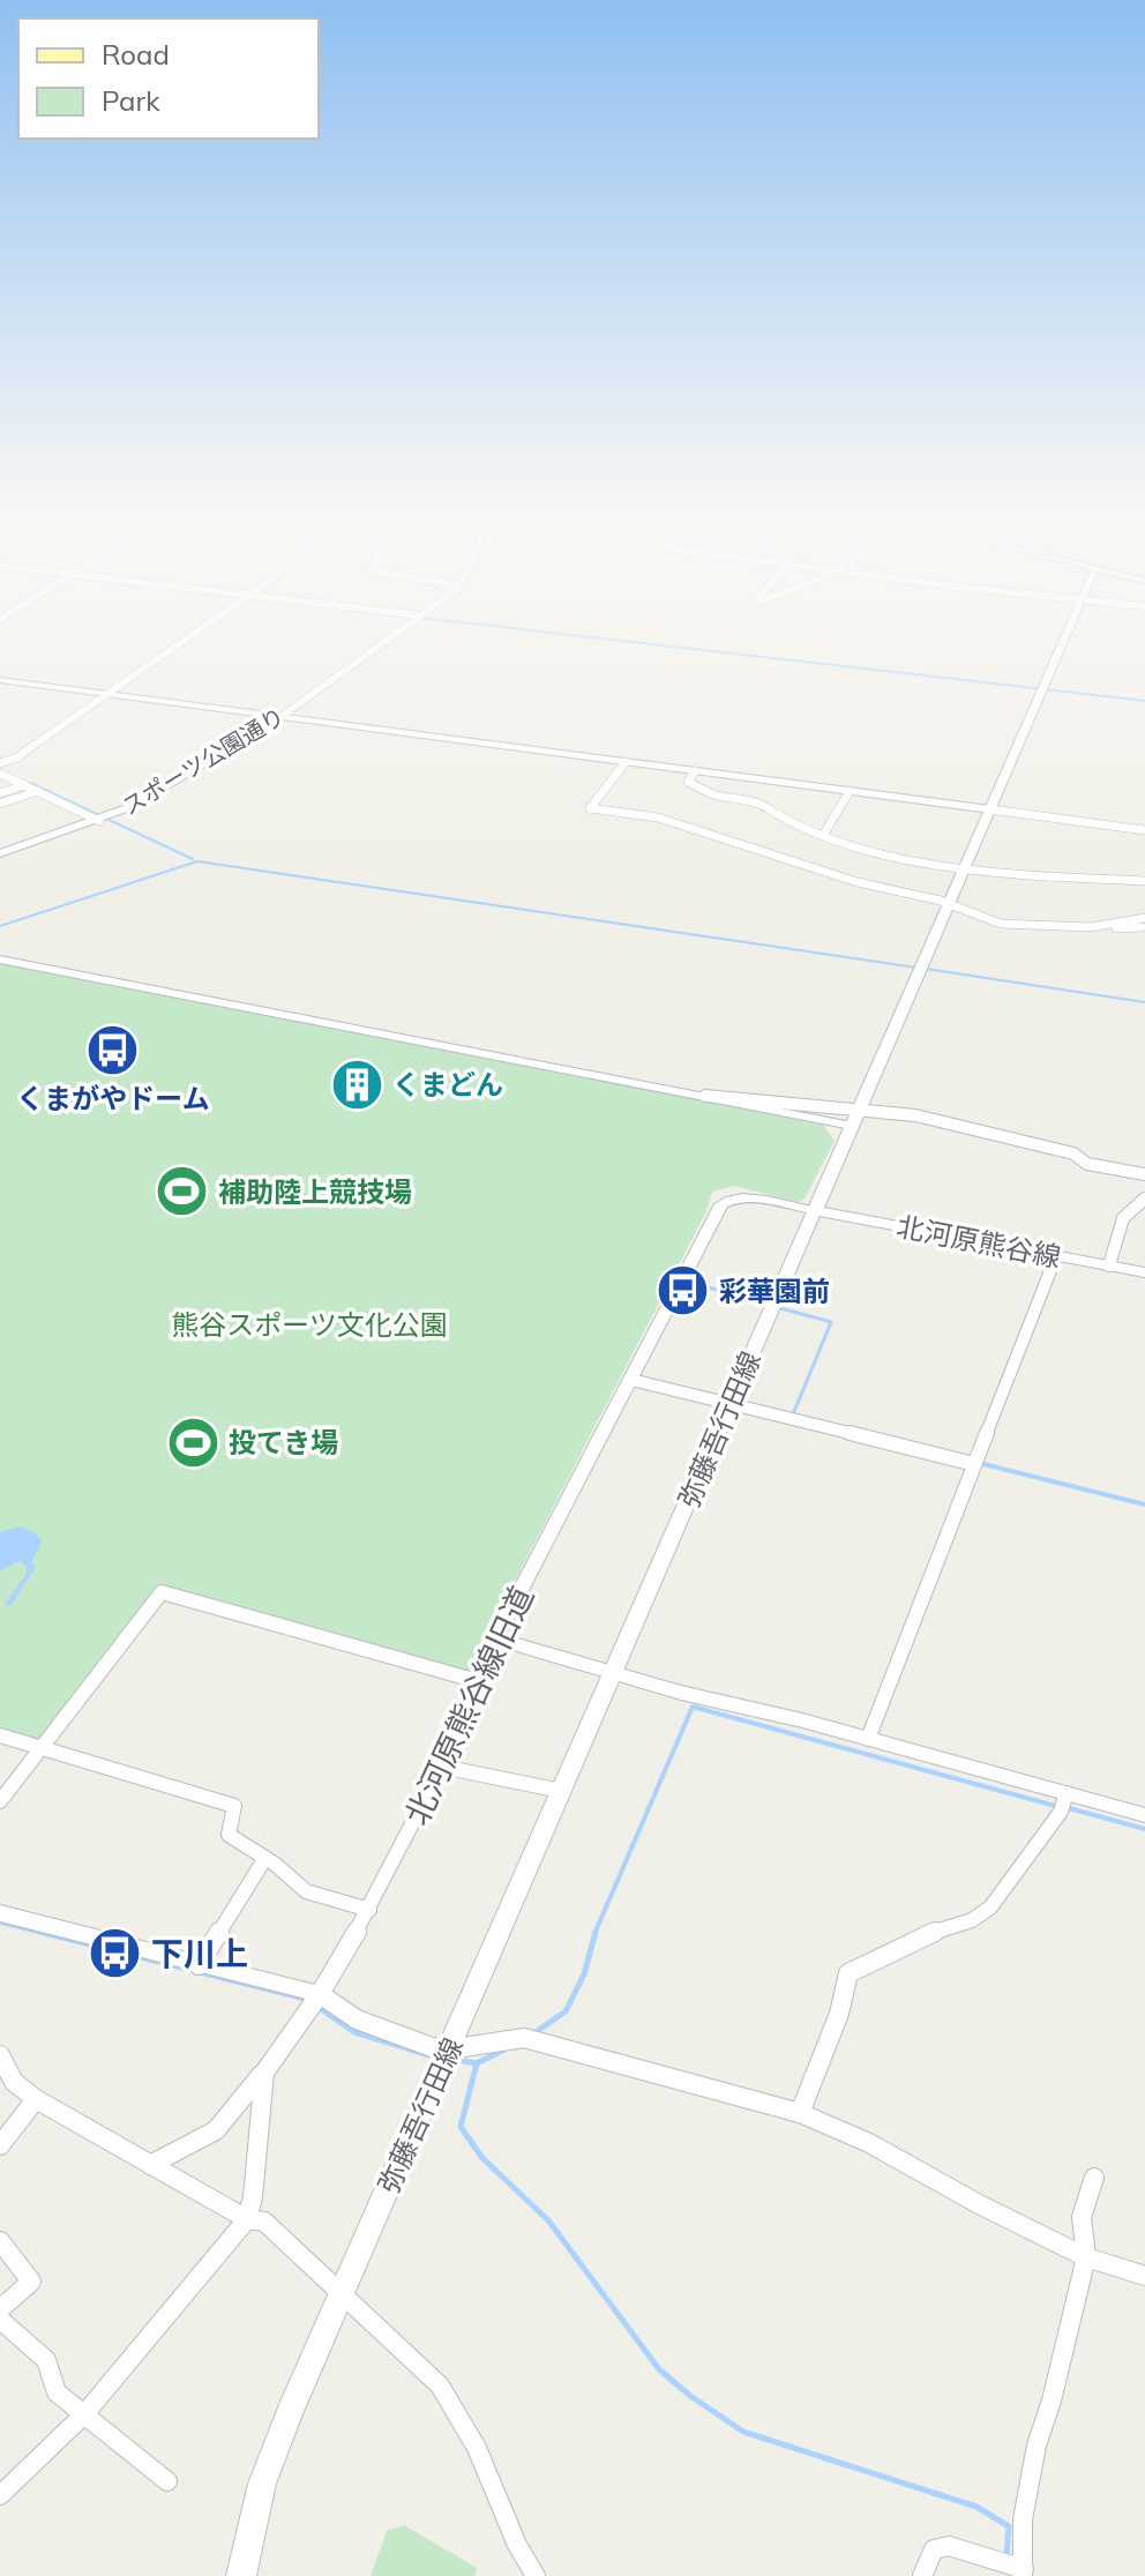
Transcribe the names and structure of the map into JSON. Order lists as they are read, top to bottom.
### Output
{
  "streets": {
    "main road": ["北河原熊谷線", "弥藤吾行田線"],
    "street": ["スポーツ公園通り", "北河原熊谷線旧道"]
  },
  "crossings": [
    ["北河原熊谷線", "弥藤吾行田線"],
    ["北河原熊谷線", "北河原熊谷線旧道"],
    ["弥藤吾行田線", "北河原熊谷線旧道"]
  ],
  "parks": ["熊谷スポーツ文化公園"],
  "places": {
    "bus stop": ["くまがやドーム", "彩華園前", "下川上"],
    "building": ["くまどん"],
    "sports": ["補助陸上競技場", "投てき場"]
  },
  "legend": ["Road", "Park"]
}
